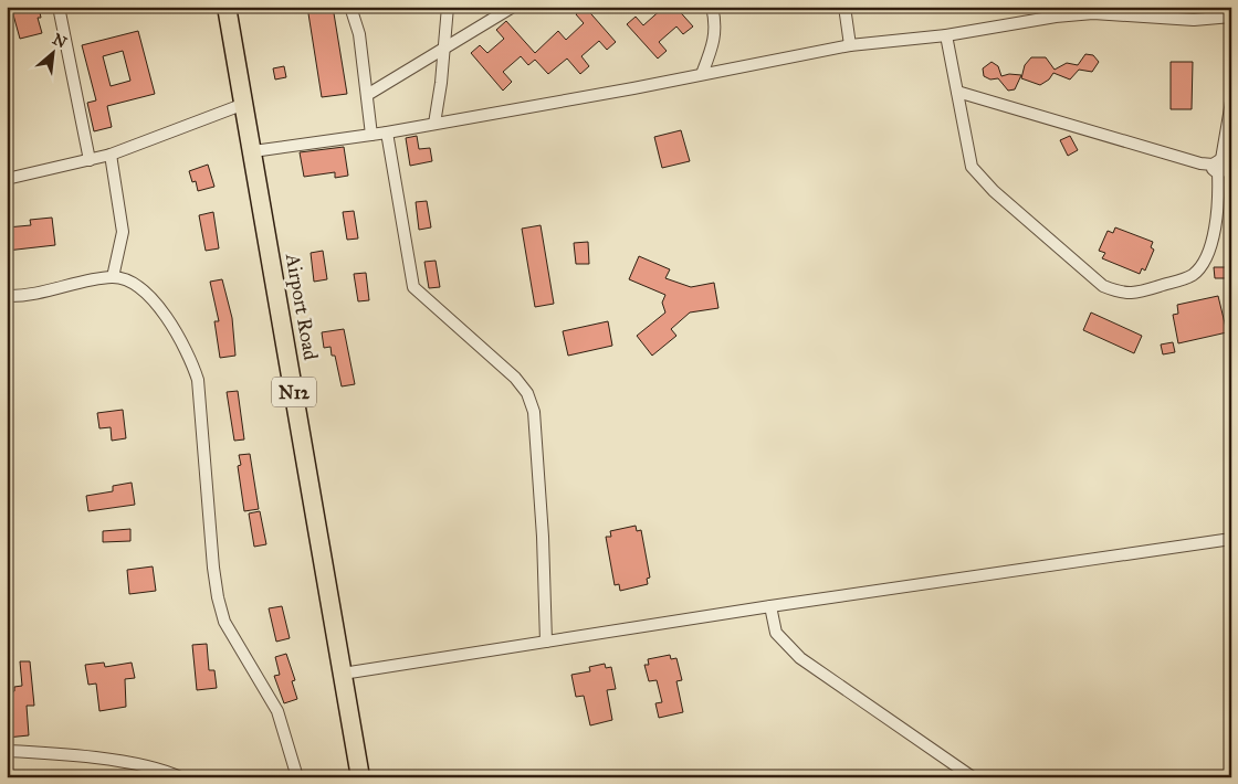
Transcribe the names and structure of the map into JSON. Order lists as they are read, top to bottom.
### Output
{
  "streets": {
    "highway": ["Airport Road", "N12"]
  },
  "north": "top right"
}
